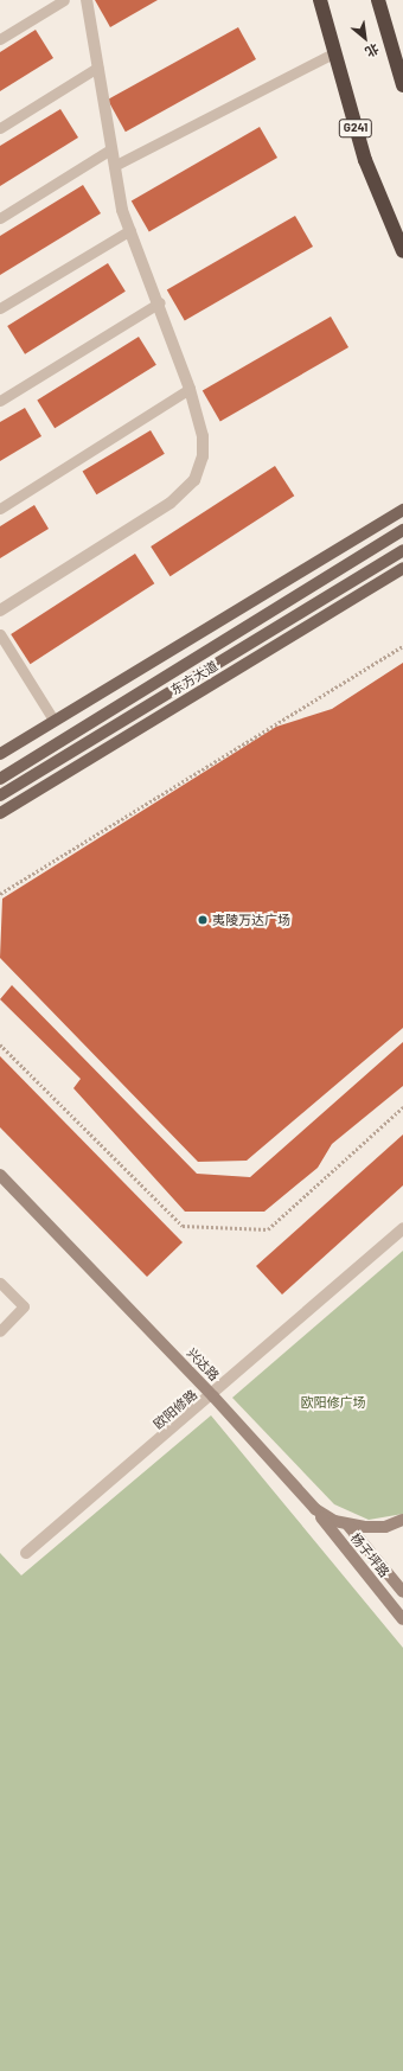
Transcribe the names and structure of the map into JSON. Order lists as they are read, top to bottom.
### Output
{
  "streets": {
    "highway": ["G241"],
    "main road": ["东方大道"],
    "street": ["兴达路", "欧阳修路", "杨子坪路"]
  },
  "crossings": [
    ["兴达路", "欧阳修路"],
    ["兴达路", "杨子坪路"]
  ],
  "parks": ["欧阳修广场"],
  "places": ["夷陵万达广场"],
  "north": "bottom right"
}
